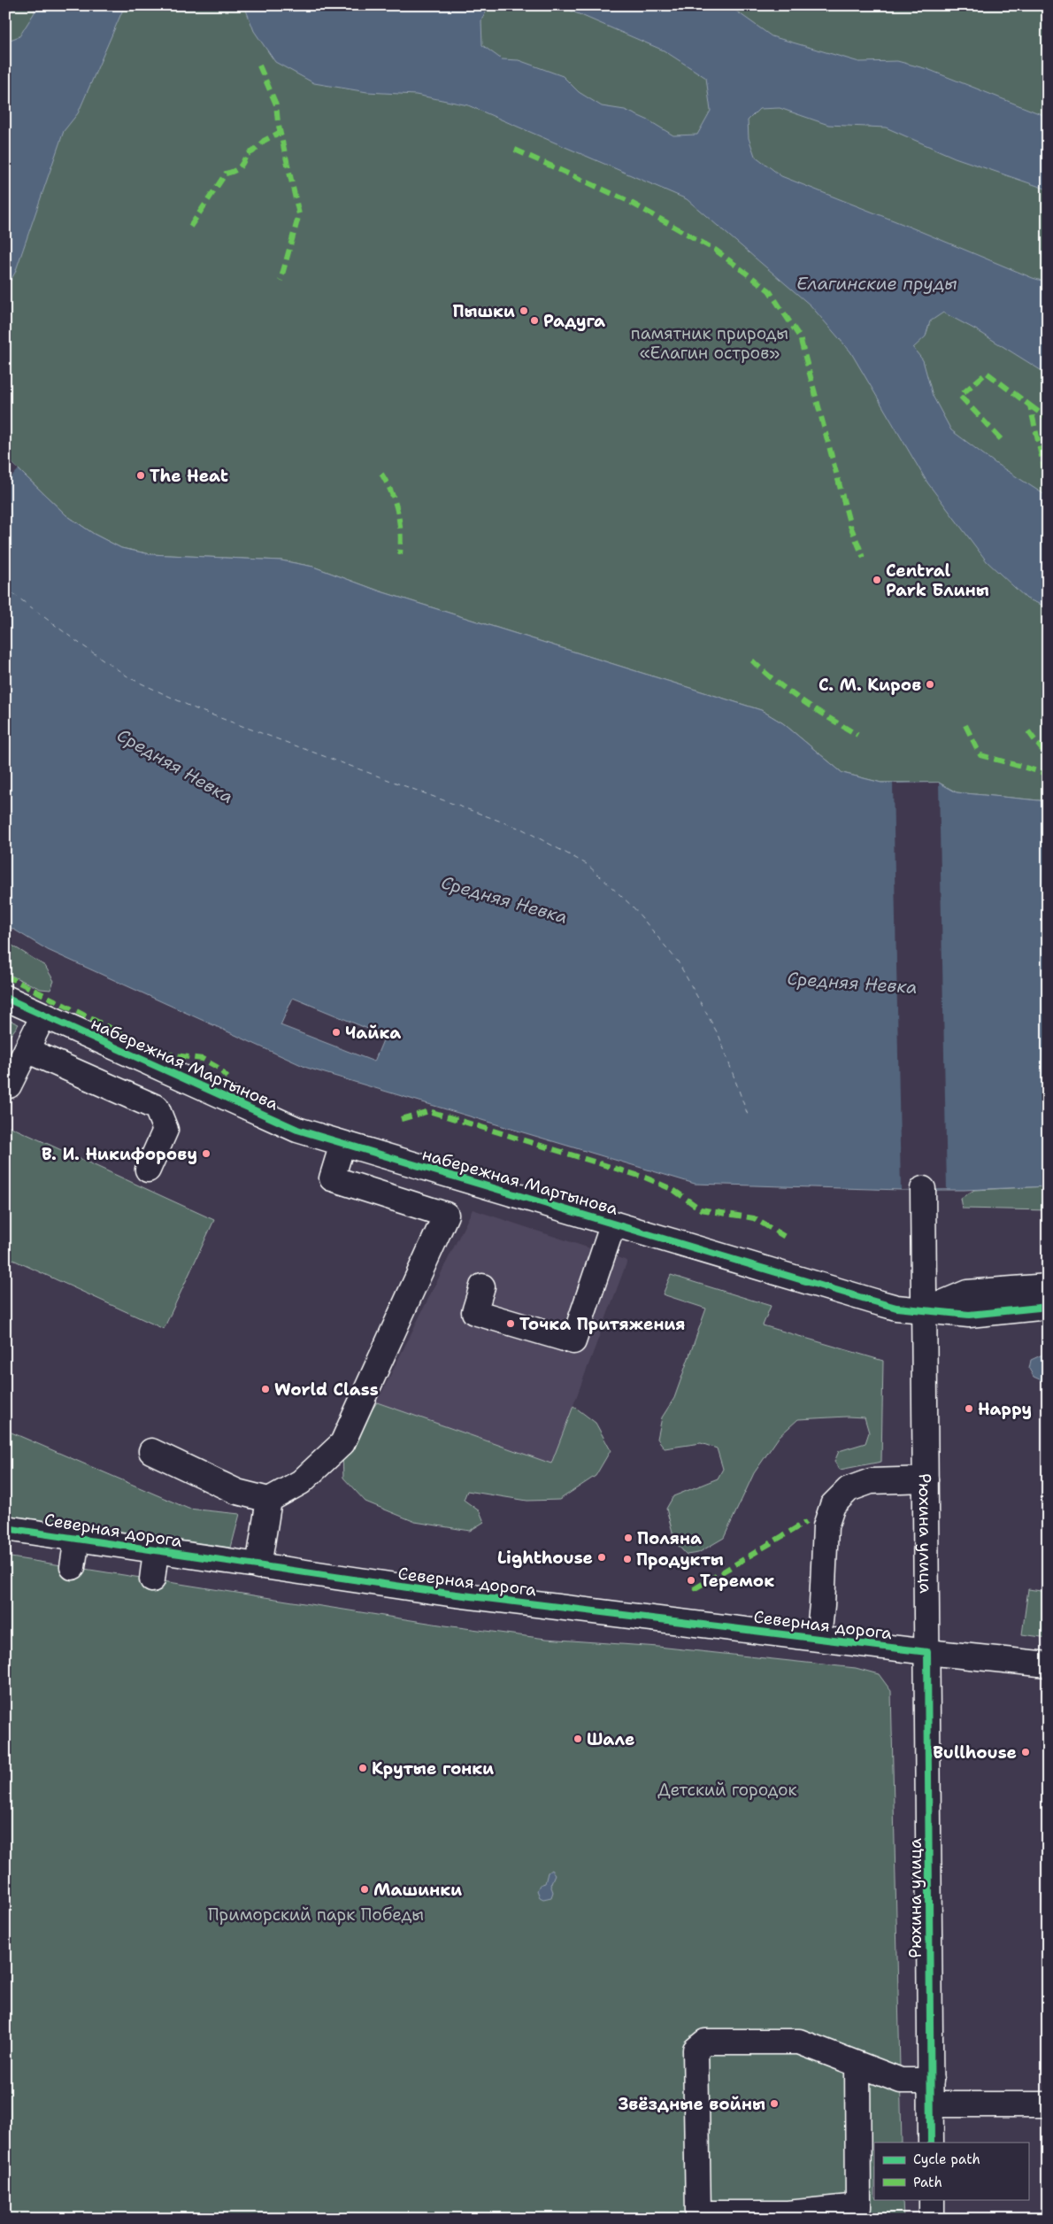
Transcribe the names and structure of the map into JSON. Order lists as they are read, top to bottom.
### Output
{
  "streets": {
    "street": ["набережная Мартынова", "Северная дорога", "Рюхина улица"]
  },
  "crossings": [
    ["набережная Мартынова", "Рюхина улица"],
    ["Северная дорога", "Рюхина улица"]
  ],
  "water": ["Елагинские пруды", "Средняя Невка"],
  "parks": ["памятник природы «Елагин остров»", "Детский городок", "Приморский парк Победы"],
  "places": [
    "Пышки",
    "Радуга",
    "The Heat",
    "Central Park Блины",
    "С. М. Киров",
    "Чайка",
    "В. И. Никифорову",
    "Точка Притяжения",
    "World Class",
    "Happy",
    "Поляна",
    "Lighthouse",
    "Продукты",
    "Теремок",
    "Шале",
    "Bullhouse",
    "Крутые гонки",
    "Машинки",
    "Звёздные войны"
  ],
  "legend": ["Cycle path", "Path"]
}
